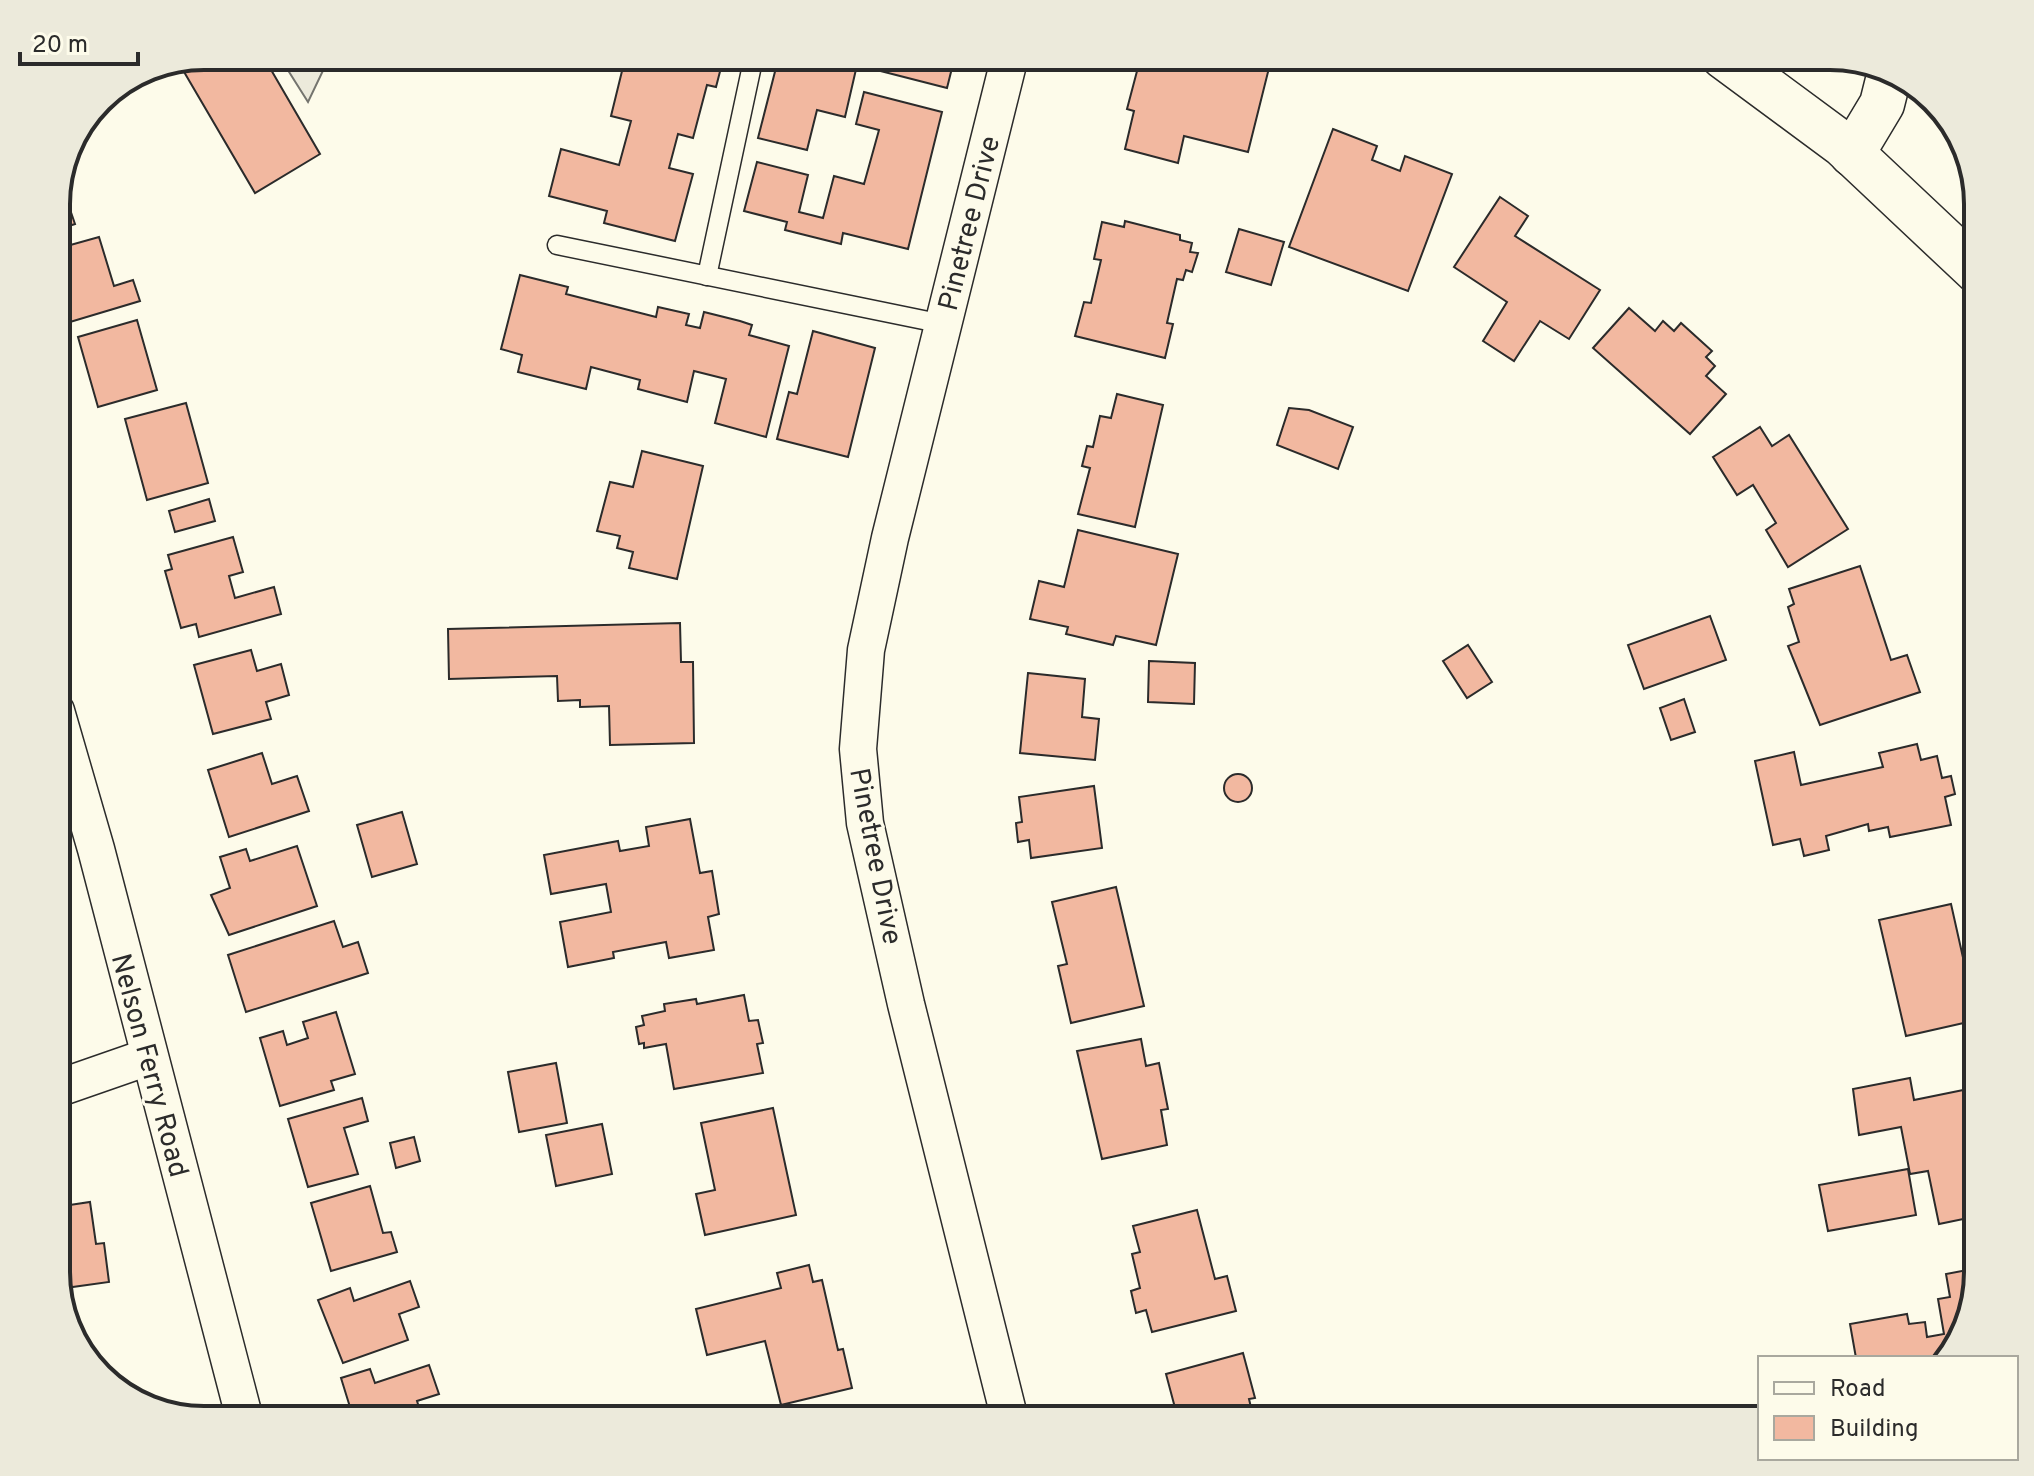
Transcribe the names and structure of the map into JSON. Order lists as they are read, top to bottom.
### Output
{
  "streets": {
    "street": ["Pinetree Drive", "Nelson Ferry Road"]
  },
  "legend": ["Road", "Building"],
  "scale_bar": "20 m"
}
